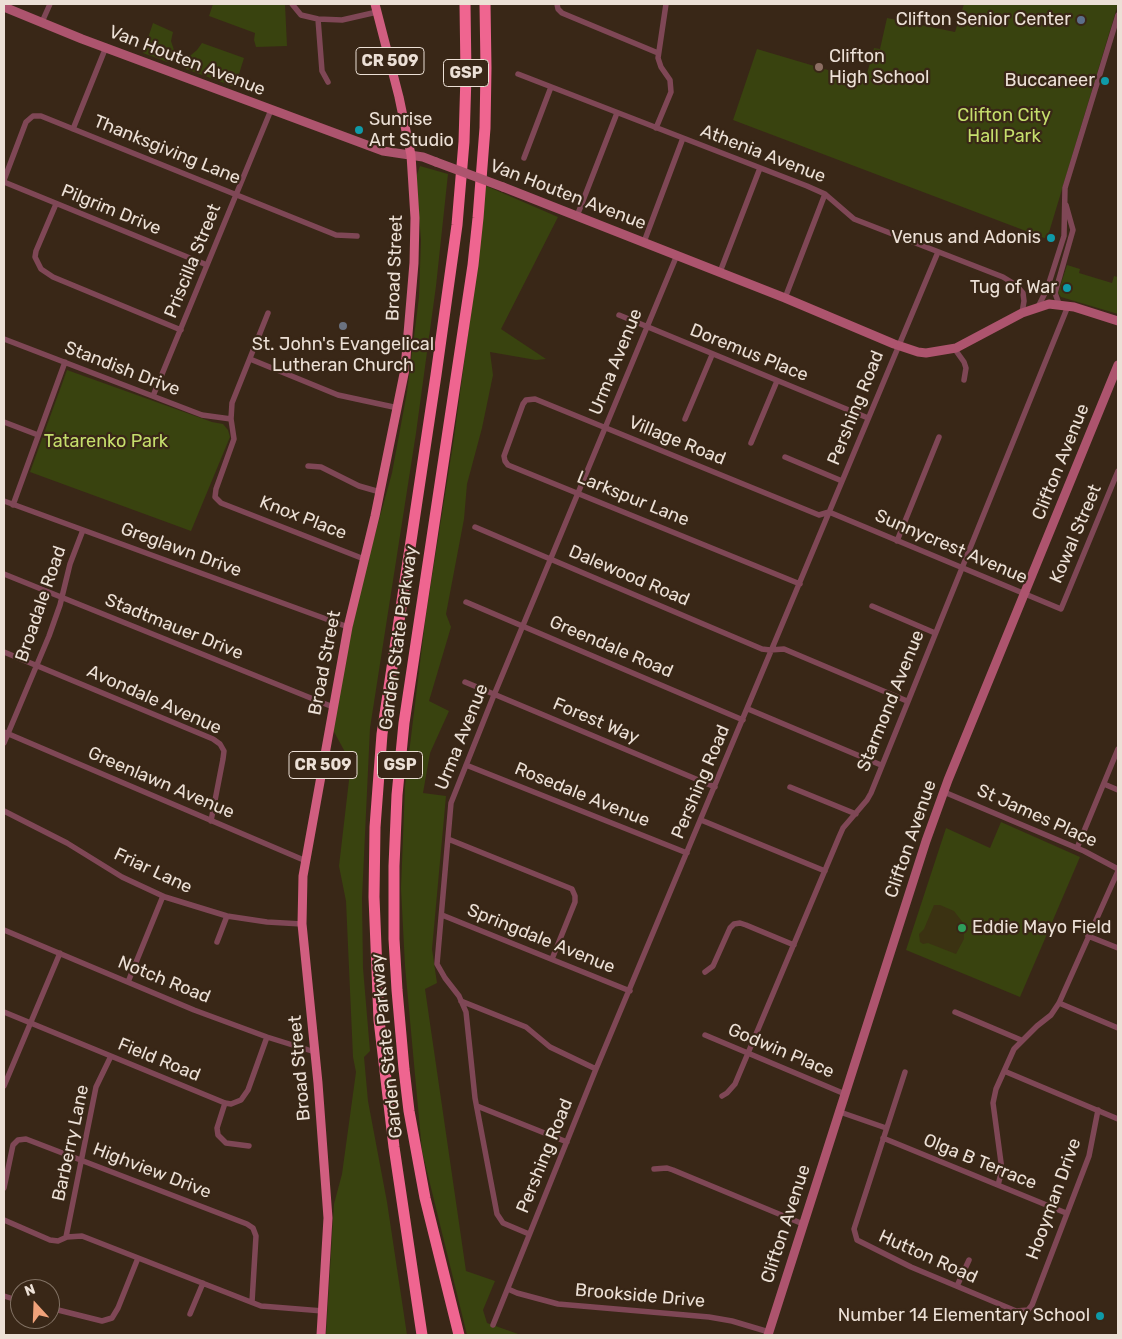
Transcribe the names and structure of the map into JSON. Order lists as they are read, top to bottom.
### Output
{
  "streets": {
    "highway": ["GSP", "Garden State Parkway"],
    "main road": [
      "Van Houten Avenue",
      "CR 509",
      "Broad Street",
      "Clifton Avenue"
    ],
    "street": [
      "Thanksgiving Lane",
      "Athenia Avenue",
      "Pilgrim Drive",
      "Priscilla Street",
      "Doremus Place",
      "Urma Avenue",
      "Standish Drive",
      "Pershing Road",
      "Village Road",
      "Larkspur Lane",
      "Knox Place",
      "Kowal Street",
      "Sunnycrest Avenue",
      "Greglawn Drive",
      "Dalewood Road",
      "Broadale Road",
      "Stadtmauer Drive",
      "Greendale Road",
      "Avondale Avenue",
      "Starmond Avenue",
      "Forest Way",
      "Greenlawn Avenue",
      "Rosedale Avenue",
      "St James Place",
      "Friar Lane",
      "Springdale Avenue",
      "Notch Road",
      "Godwin Place",
      "Field Road",
      "Barberry Lane",
      "Olga B Terrace",
      "Highview Drive",
      "Hooyman Drive",
      "Hutton Road",
      "Brookside Drive"
    ]
  },
  "crossings": [
    ["Van Houten Avenue", "Athenia Avenue"],
    ["Van Houten Avenue", "Priscilla Street"],
    ["Van Houten Avenue", "Broad Street"],
    ["Van Houten Avenue", "Urma Avenue"],
    ["Van Houten Avenue", "Pershing Road"],
    ["Van Houten Avenue", "Starmond Avenue"],
    ["Thanksgiving Lane", "Pilgrim Drive"],
    ["Thanksgiving Lane", "Priscilla Street"],
    ["Athenia Avenue", "Pershing Road"],
    ["Pilgrim Drive", "Priscilla Street"],
    ["Priscilla Street", "Standish Drive"],
    ["Broad Street", "Knox Place"],
    ["Broad Street", "Greglawn Drive"],
    ["Broad Street", "Stadtmauer Drive"],
    ["Broad Street", "Greenlawn Avenue"],
    ["Broad Street", "Friar Lane"],
    ["Broad Street", "Notch Road"],
    ["Doremus Place", "Urma Avenue"],
    ["Doremus Place", "Pershing Road"],
    ["Urma Avenue", "Pershing Road"],
    ["Urma Avenue", "Village Road"],
    ["Urma Avenue", "Larkspur Lane"],
    ["Urma Avenue", "Dalewood Road"],
    ["Urma Avenue", "Greendale Road"],
    ["Urma Avenue", "Forest Way"],
    ["Urma Avenue", "Rosedale Avenue"],
    ["Urma Avenue", "Springdale Avenue"],
    ["Standish Drive", "Knox Place"],
    ["Pershing Road", "Village Road"],
    ["Pershing Road", "Larkspur Lane"],
    ["Pershing Road", "Sunnycrest Avenue"],
    ["Pershing Road", "Dalewood Road"],
    ["Pershing Road", "Greendale Road"],
    ["Pershing Road", "Forest Way"],
    ["Pershing Road", "Rosedale Avenue"],
    ["Pershing Road", "Springdale Avenue"],
    ["Pershing Road", "Brookside Drive"],
    ["Village Road", "Larkspur Lane"],
    ["Village Road", "Sunnycrest Avenue"],
    ["Clifton Avenue", "Sunnycrest Avenue"],
    ["Clifton Avenue", "St James Place"],
    ["Clifton Avenue", "Godwin Place"],
    ["Clifton Avenue", "Brookside Drive"],
    ["Kowal Street", "Sunnycrest Avenue"],
    ["Sunnycrest Avenue", "Starmond Avenue"],
    ["Greglawn Drive", "Broadale Road"],
    ["Dalewood Road", "Starmond Avenue"],
    ["Broadale Road", "Stadtmauer Drive"],
    ["Broadale Road", "Avondale Avenue"],
    ["Broadale Road", "Greenlawn Avenue"],
    ["Avondale Avenue", "Greenlawn Avenue"],
    ["Starmond Avenue", "Godwin Place"],
    ["Field Road", "Barberry Lane"],
    ["Barberry Lane", "Highview Drive"],
    ["Olga B Terrace", "Hooyman Drive"],
    ["Olga B Terrace", "Hutton Road"],
    ["Hooyman Drive", "Hutton Road"]
  ],
  "parks": ["Clifton City Hall Park", "Tatarenko Park"],
  "places": [
    "Clifton Senior Center",
    "Clifton High School",
    "Buccaneer",
    "Sunrise Art Studio",
    "Venus and Adonis",
    "Tug of War",
    "St. John's Evangelical Lutheran Church",
    "Eddie Mayo Field",
    "Number 14 Elementary School"
  ],
  "north": "top"
}
